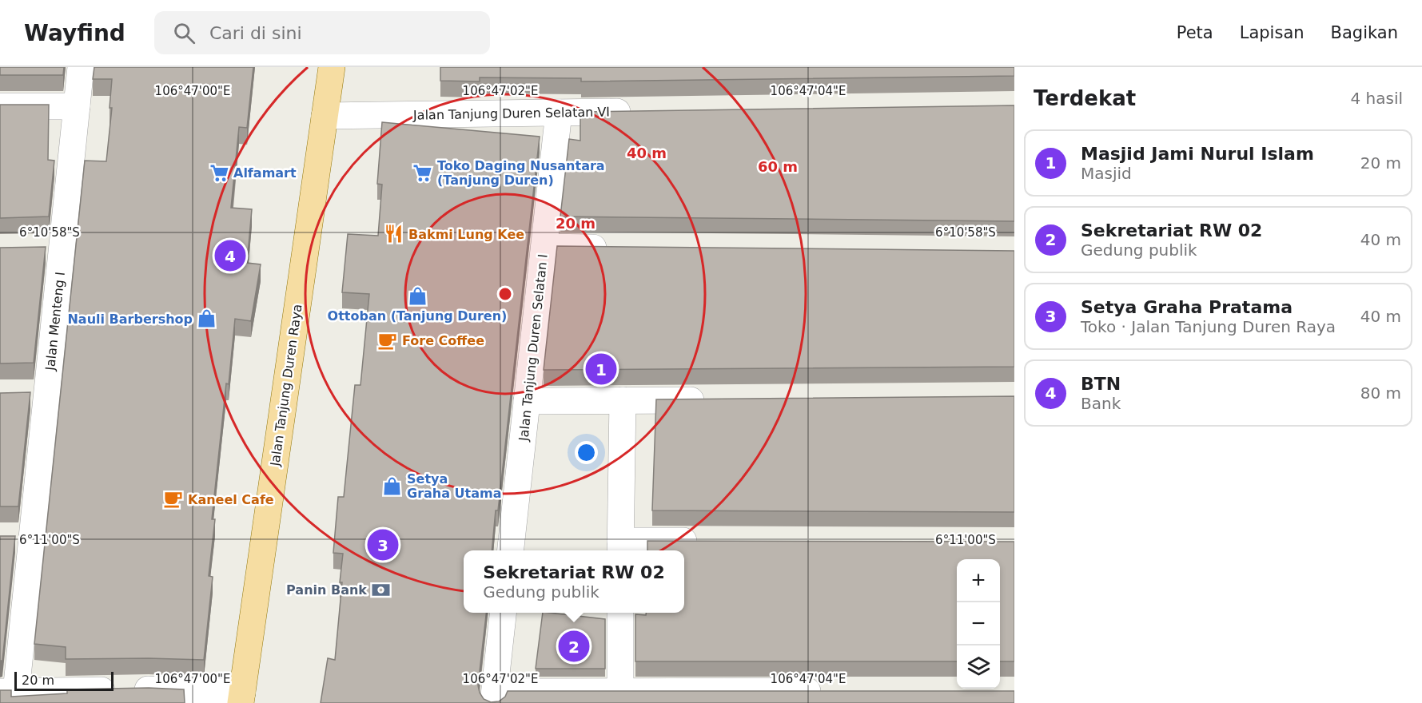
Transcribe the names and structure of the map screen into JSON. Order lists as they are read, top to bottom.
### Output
{
  "streets": {
    "main road": ["Jalan Tanjung Duren Raya"],
    "street": ["Jalan Tanjung Duren Selatan VI", "Jalan Menteng I", "Jalan Tanjung Duren Selatan I"]
  },
  "crossings": [
    ["Jalan Tanjung Duren Selatan VI", "Jalan Tanjung Duren Selatan I"],
    ["Jalan Tanjung Duren Selatan VI", "Jalan Tanjung Duren Raya"]
  ],
  "places": {
    "supermarket": ["Alfamart", "Toko Daging Nusantara (Tanjung Duren)"],
    "restaurant": ["Bakmi Lung Kee"],
    "shop": ["Ottoban (Tanjung Duren)", "Nauli Barbershop", "Setya Graha Utama"],
    "cafe": ["Fore Coffee", "Kaneel Cafe"],
    "bank": ["Panin Bank"]
  },
  "scale_bar": "20 m",
  "page": {
    "header": "Wayfind",
    "search": "Cari di sini",
    "nav": ["Peta", "Lapisan", "Bagikan"],
    "heading": ["Terdekat", "4 hasil"],
    "list": [
      {
        "mark": "1",
        "name": "Masjid Jami Nurul Islam",
        "note": "Masjid",
        "value": "20 m"
      },
      {
        "mark": "2",
        "name": "Sekretariat RW 02",
        "note": "Gedung publik",
        "value": "40 m"
      },
      {
        "mark": "3",
        "name": "Setya Graha Pratama",
        "note": "Toko · Jalan Tanjung Duren Raya",
        "value": "40 m"
      },
      {
        "mark": "4",
        "name": "BTN",
        "note": "Bank",
        "value": "80 m"
      }
    ],
    "pins": [
      "4",
      "1",
      "3",
      "2"
    ],
    "popup": ["Sekretariat RW 02", "Gedung publik"],
    "map_buttons": ["+", "−"],
    "scale": "20 m"
  },
  "coordinates": [
    "106°47'00\"E",
    "106°47'02\"E",
    "106°47'04\"E",
    "6°10'58\"S",
    "6°11'00\"S"
  ],
  "rings": ["40 m", "60 m", "20 m"]
}
